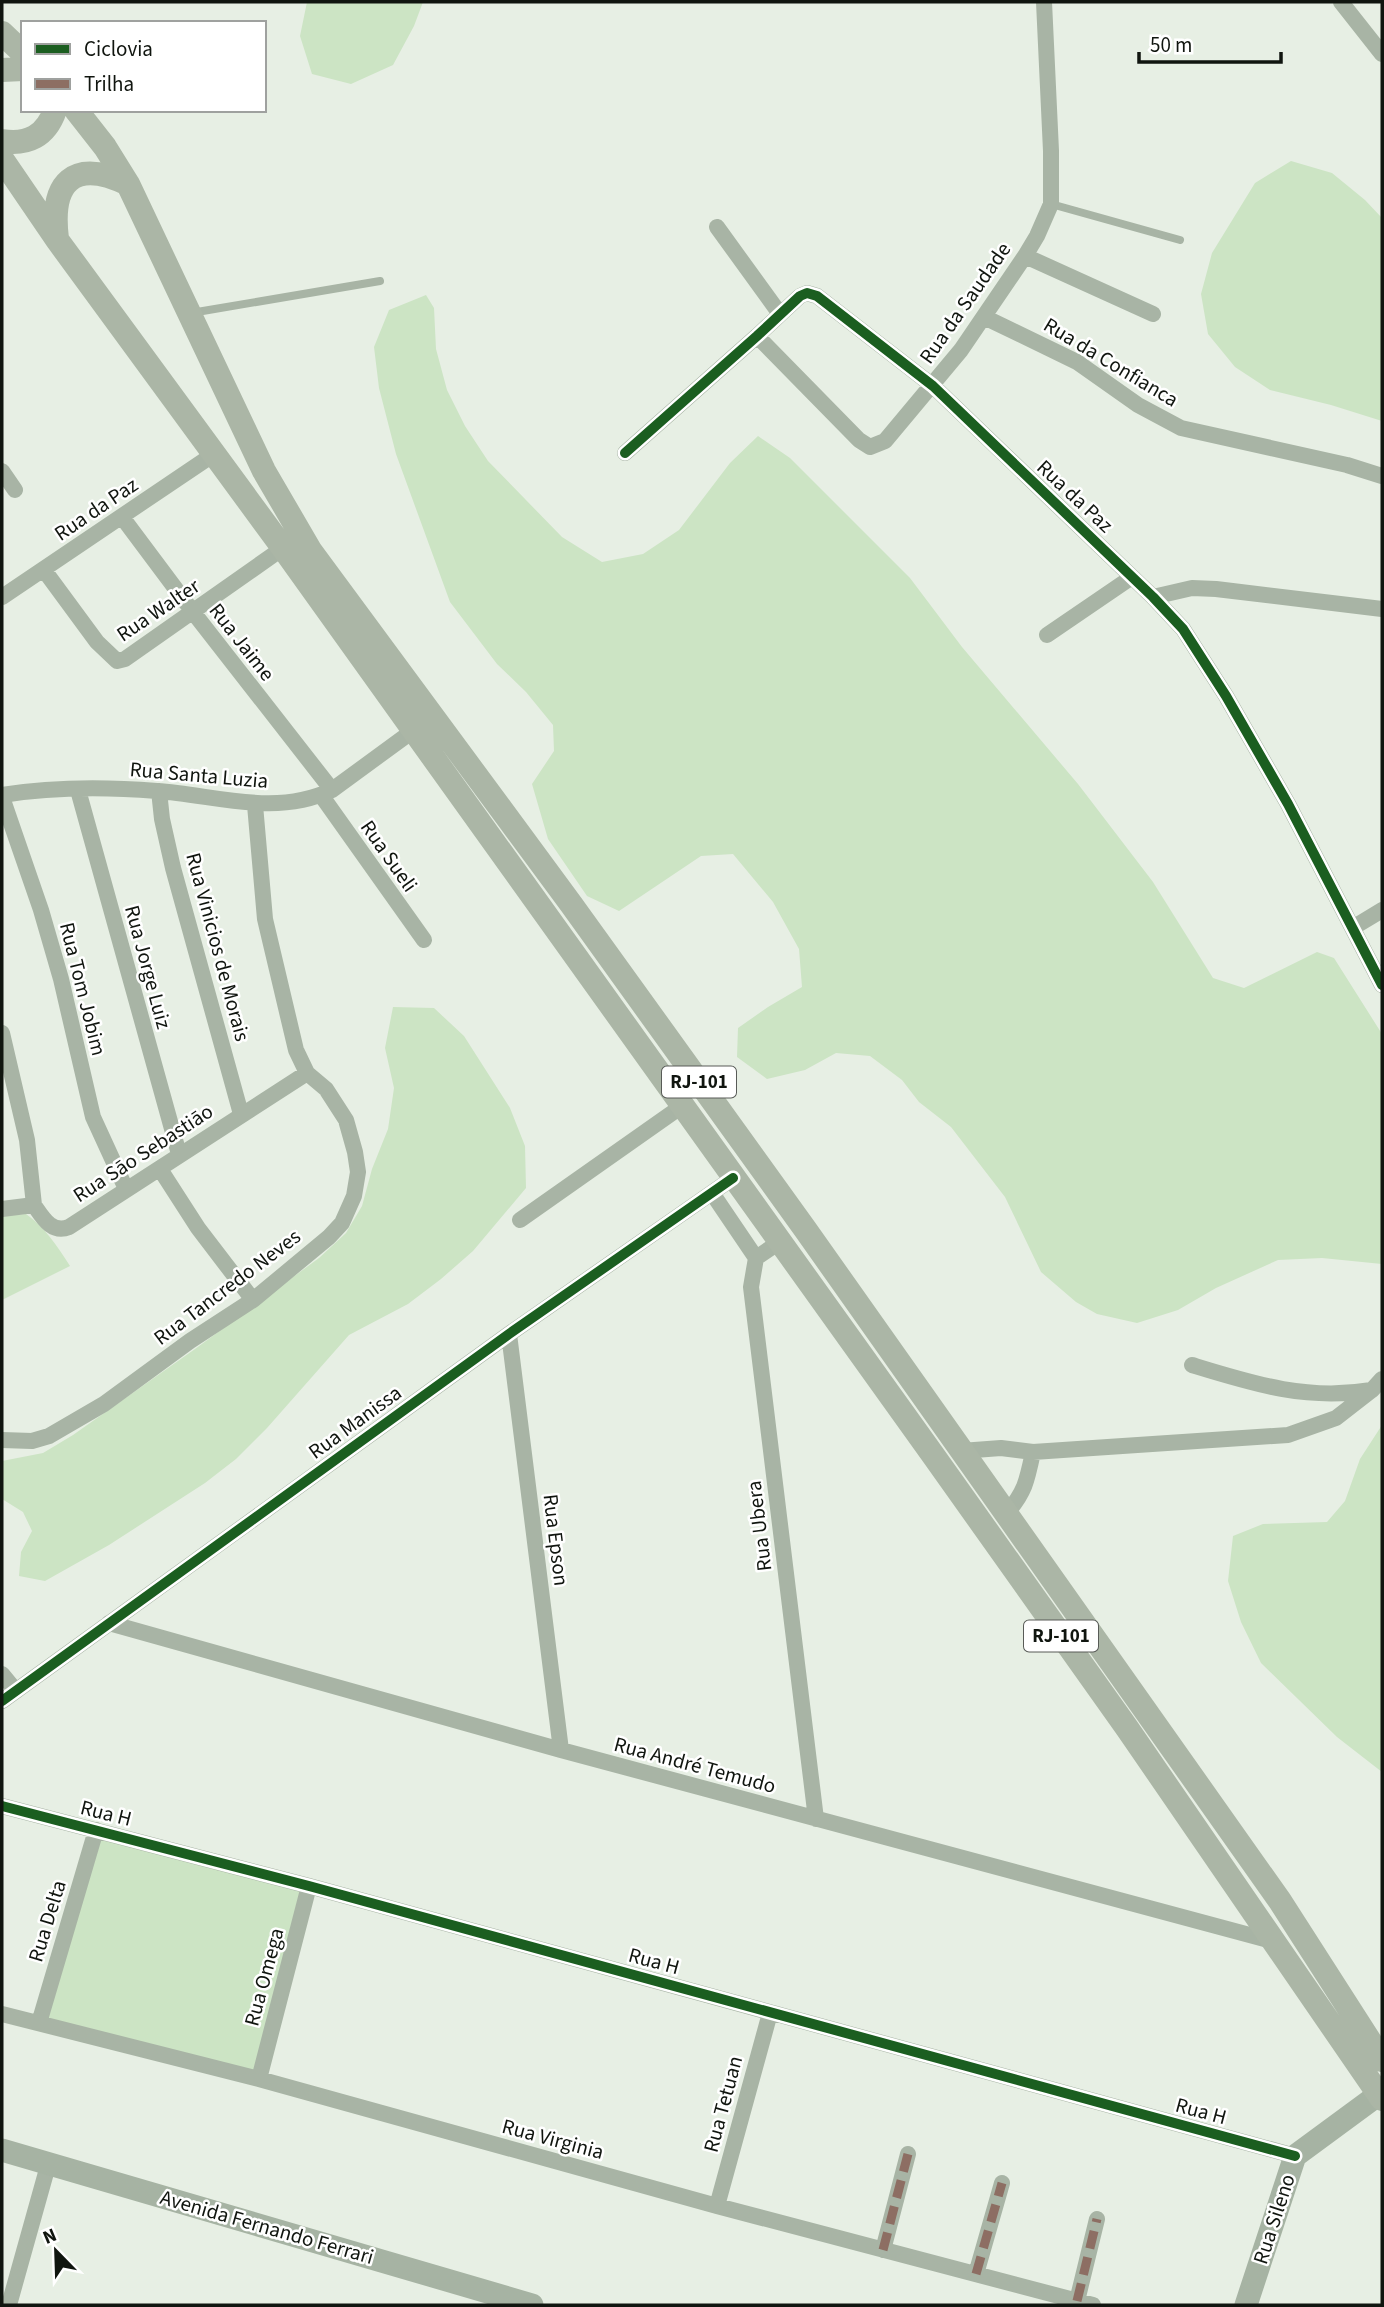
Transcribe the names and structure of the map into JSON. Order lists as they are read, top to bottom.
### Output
{
  "streets": {
    "main road": ["RJ-101", "Rua Sileno", "Avenida Fernando Ferrari"],
    "street": [
      "Rua da Saudade",
      "Rua da Confianca",
      "Rua da Paz",
      "Rua Walter",
      "Rua Jaime",
      "Rua Santa Luzia",
      "Rua Sueli",
      "Rua Vinicios de Morais",
      "Rua Jorge Luiz",
      "Rua Tom Jobim",
      "Rua Sāo Sebastiāo",
      "Rua Tancredo Neves",
      "Rua Manissa",
      "Rua Ubera",
      "Rua Epson",
      "Rua André Temudo",
      "Rua H",
      "Rua Delta",
      "Rua Omega",
      "Rua Tetuan",
      "Rua Virginia"
    ]
  },
  "crossings": [
    ["Rua da Saudade", "Rua da Confianca"],
    ["Rua da Saudade", "Rua da Paz"],
    ["Rua da Paz", "Rua Walter"],
    ["Rua da Paz", "Rua Jaime"],
    ["Rua da Paz", "RJ-101"],
    ["Rua Walter", "Rua Jaime"],
    ["Rua Walter", "RJ-101"],
    ["Rua Jaime", "Rua Santa Luzia"],
    ["Rua Jaime", "Rua Sueli"],
    ["Rua Santa Luzia", "Rua Sueli"],
    ["Rua Santa Luzia", "Rua Vinicios de Morais"],
    ["Rua Santa Luzia", "Rua Jorge Luiz"],
    ["Rua Santa Luzia", "Rua Tom Jobim"],
    ["Rua Santa Luzia", "RJ-101"],
    ["Rua Santa Luzia", "Rua Tancredo Neves"],
    ["Rua Vinicios de Morais", "Rua Sāo Sebastiāo"],
    ["Rua Jorge Luiz", "Rua Sāo Sebastiāo"],
    ["Rua Tom Jobim", "Rua Sāo Sebastiāo"],
    ["RJ-101", "Rua Manissa"],
    ["RJ-101", "Rua André Temudo"],
    ["RJ-101", "Rua Sileno"],
    ["Rua Sāo Sebastiāo", "Rua Tancredo Neves"],
    ["Rua Manissa", "Rua Epson"],
    ["Rua Manissa", "Rua André Temudo"],
    ["Rua Ubera", "Rua André Temudo"],
    ["Rua Epson", "Rua André Temudo"],
    ["Rua H", "Rua Delta"],
    ["Rua H", "Rua Omega"],
    ["Rua H", "Rua Tetuan"],
    ["Rua H", "Rua Sileno"],
    ["Rua Delta", "Rua Virginia"],
    ["Rua Omega", "Rua Virginia"],
    ["Rua Tetuan", "Rua Virginia"]
  ],
  "legend": ["Ciclovia", "Trilha"],
  "scale_bar": "50 m",
  "north": "top left"
}
